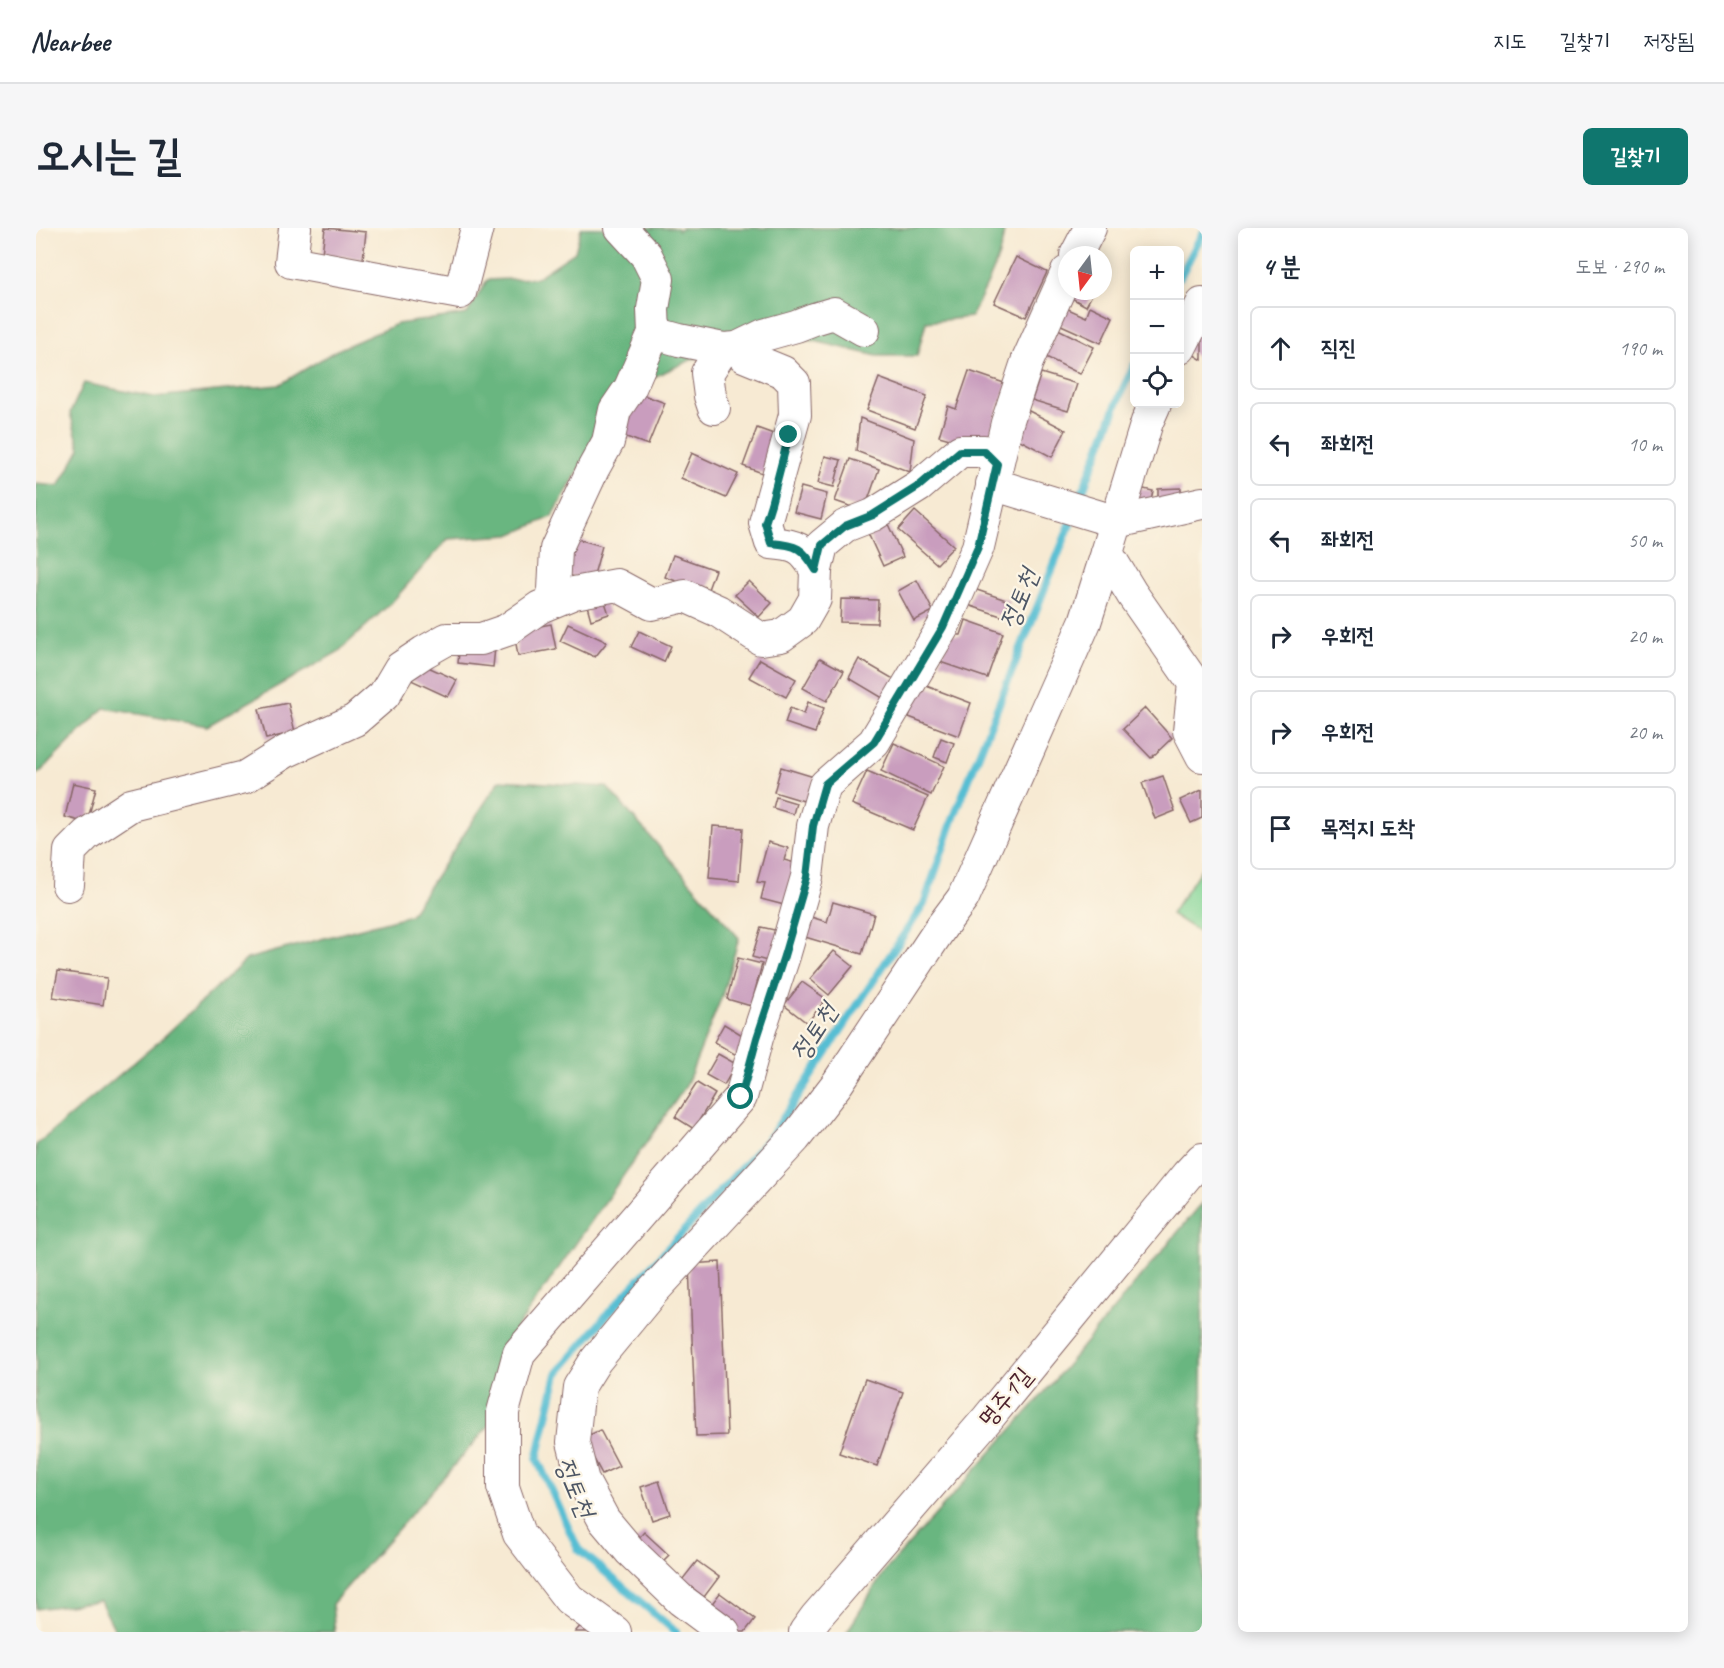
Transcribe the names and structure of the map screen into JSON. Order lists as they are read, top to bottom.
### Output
{
  "streets": {
    "street": ["명주1길"]
  },
  "water": ["정토천"],
  "north": "bottom",
  "page": {
    "header": "Nearbee",
    "nav": ["지도", "길찾기", "저장됨"],
    "buttons": "길찾기",
    "title": "오시는 길",
    "heading": ["4 분", "도보 · 290 m"],
    "map_buttons": ["+", "−"],
    "list": [
      ["직진", "190 m"],
      ["좌회전", "10 m"],
      ["좌회전", "50 m"],
      ["우회전", "20 m"],
      ["우회전", "20 m"],
      "목적지 도착"
    ]
  }
}
